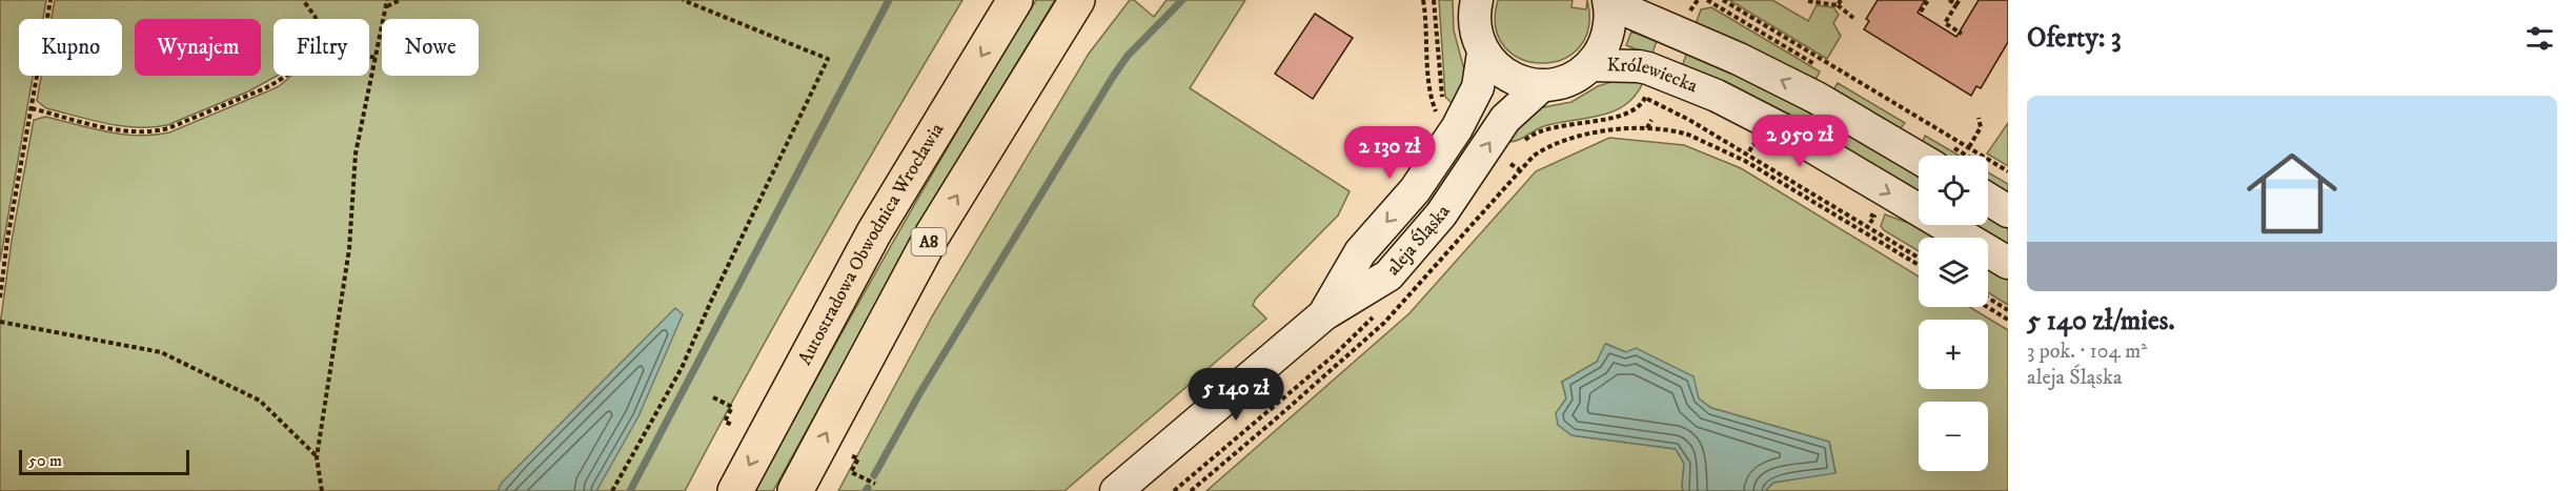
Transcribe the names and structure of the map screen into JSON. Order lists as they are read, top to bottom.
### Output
{
  "streets": {
    "highway": ["A8", "Autostradowa Obwodnica Wrocławia"],
    "street": ["Królewiecka", "aleja Śląska"]
  },
  "scale_bar": "50 m",
  "page": {
    "heading": "Oferty: 3",
    "chip": [
      "Kupno",
      "Wynajem",
      "Filtry",
      "Nowe"
    ],
    "list": [
      {
        "name": "5 140 zł/mies.",
        "note": "3 pok. · 104 m² · aleja Śląska"
      }
    ],
    "price": ["2 950 zł", "2 130 zł", "5 140 zł"],
    "map_buttons": ["+", "−"],
    "scale": "50 m"
  }
}
